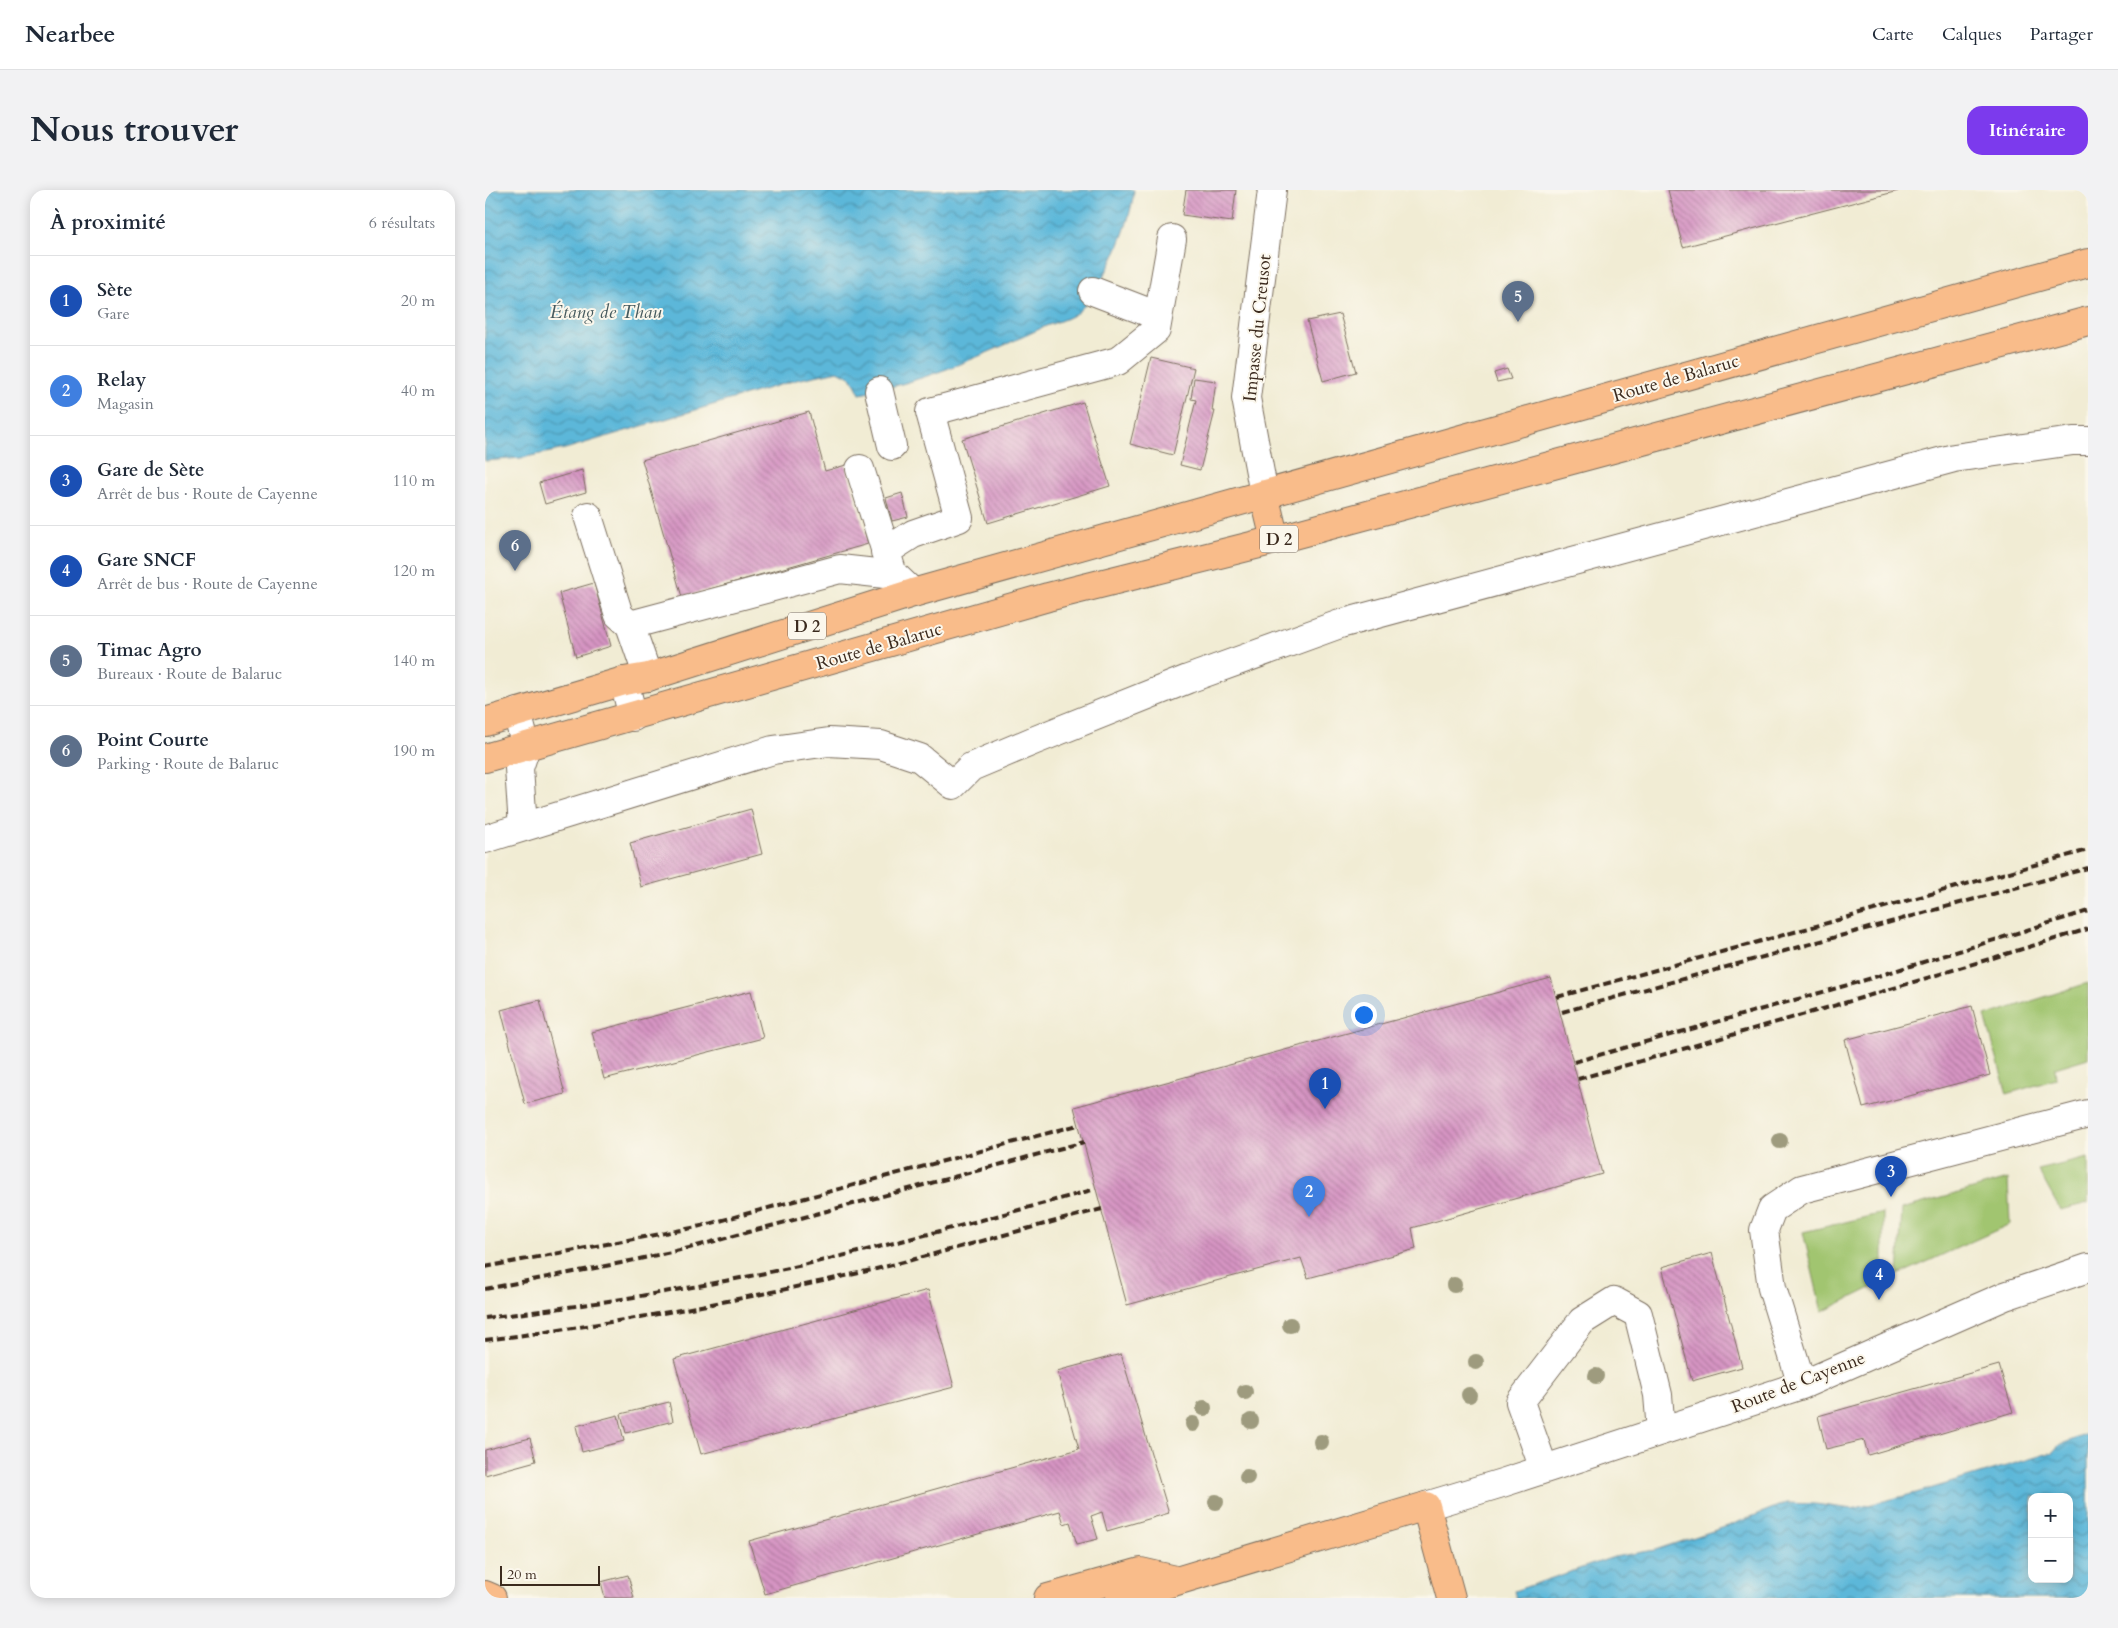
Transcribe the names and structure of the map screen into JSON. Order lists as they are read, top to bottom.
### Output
{
  "streets": {
    "main road": ["Route de Balaruc", "D 2"],
    "street": ["Impasse du Creusot", "Route de Cayenne"]
  },
  "crossings": [
    ["Impasse du Creusot", "Route de Balaruc"],
    ["Impasse du Creusot", "D 2"],
    ["Route de Balaruc", "D 2"]
  ],
  "water": ["Étang de Thau"],
  "scale_bar": "20 m",
  "page": {
    "header": "Nearbee",
    "nav": ["Carte", "Calques", "Partager"],
    "title": "Nous trouver",
    "buttons": "Itinéraire",
    "heading": ["À proximité", "6 résultats"],
    "list": [
      {
        "mark": "1",
        "name": "Sète",
        "note": "Gare",
        "value": "20 m"
      },
      {
        "mark": "2",
        "name": "Relay",
        "note": "Magasin",
        "value": "40 m"
      },
      {
        "mark": "3",
        "name": "Gare de Sète",
        "note": "Arrêt de bus · Route de Cayenne",
        "value": "110 m"
      },
      {
        "mark": "4",
        "name": "Gare SNCF",
        "note": "Arrêt de bus · Route de Cayenne",
        "value": "120 m"
      },
      {
        "mark": "5",
        "name": "Timac Agro",
        "note": "Bureaux · Route de Balaruc",
        "value": "140 m"
      },
      {
        "mark": "6",
        "name": "Point Courte",
        "note": "Parking · Route de Balaruc",
        "value": "190 m"
      }
    ],
    "pins": [
      "5",
      "6",
      "1",
      "3",
      "2",
      "4"
    ],
    "map_buttons": ["+", "−"],
    "scale": "20 m"
  }
}
